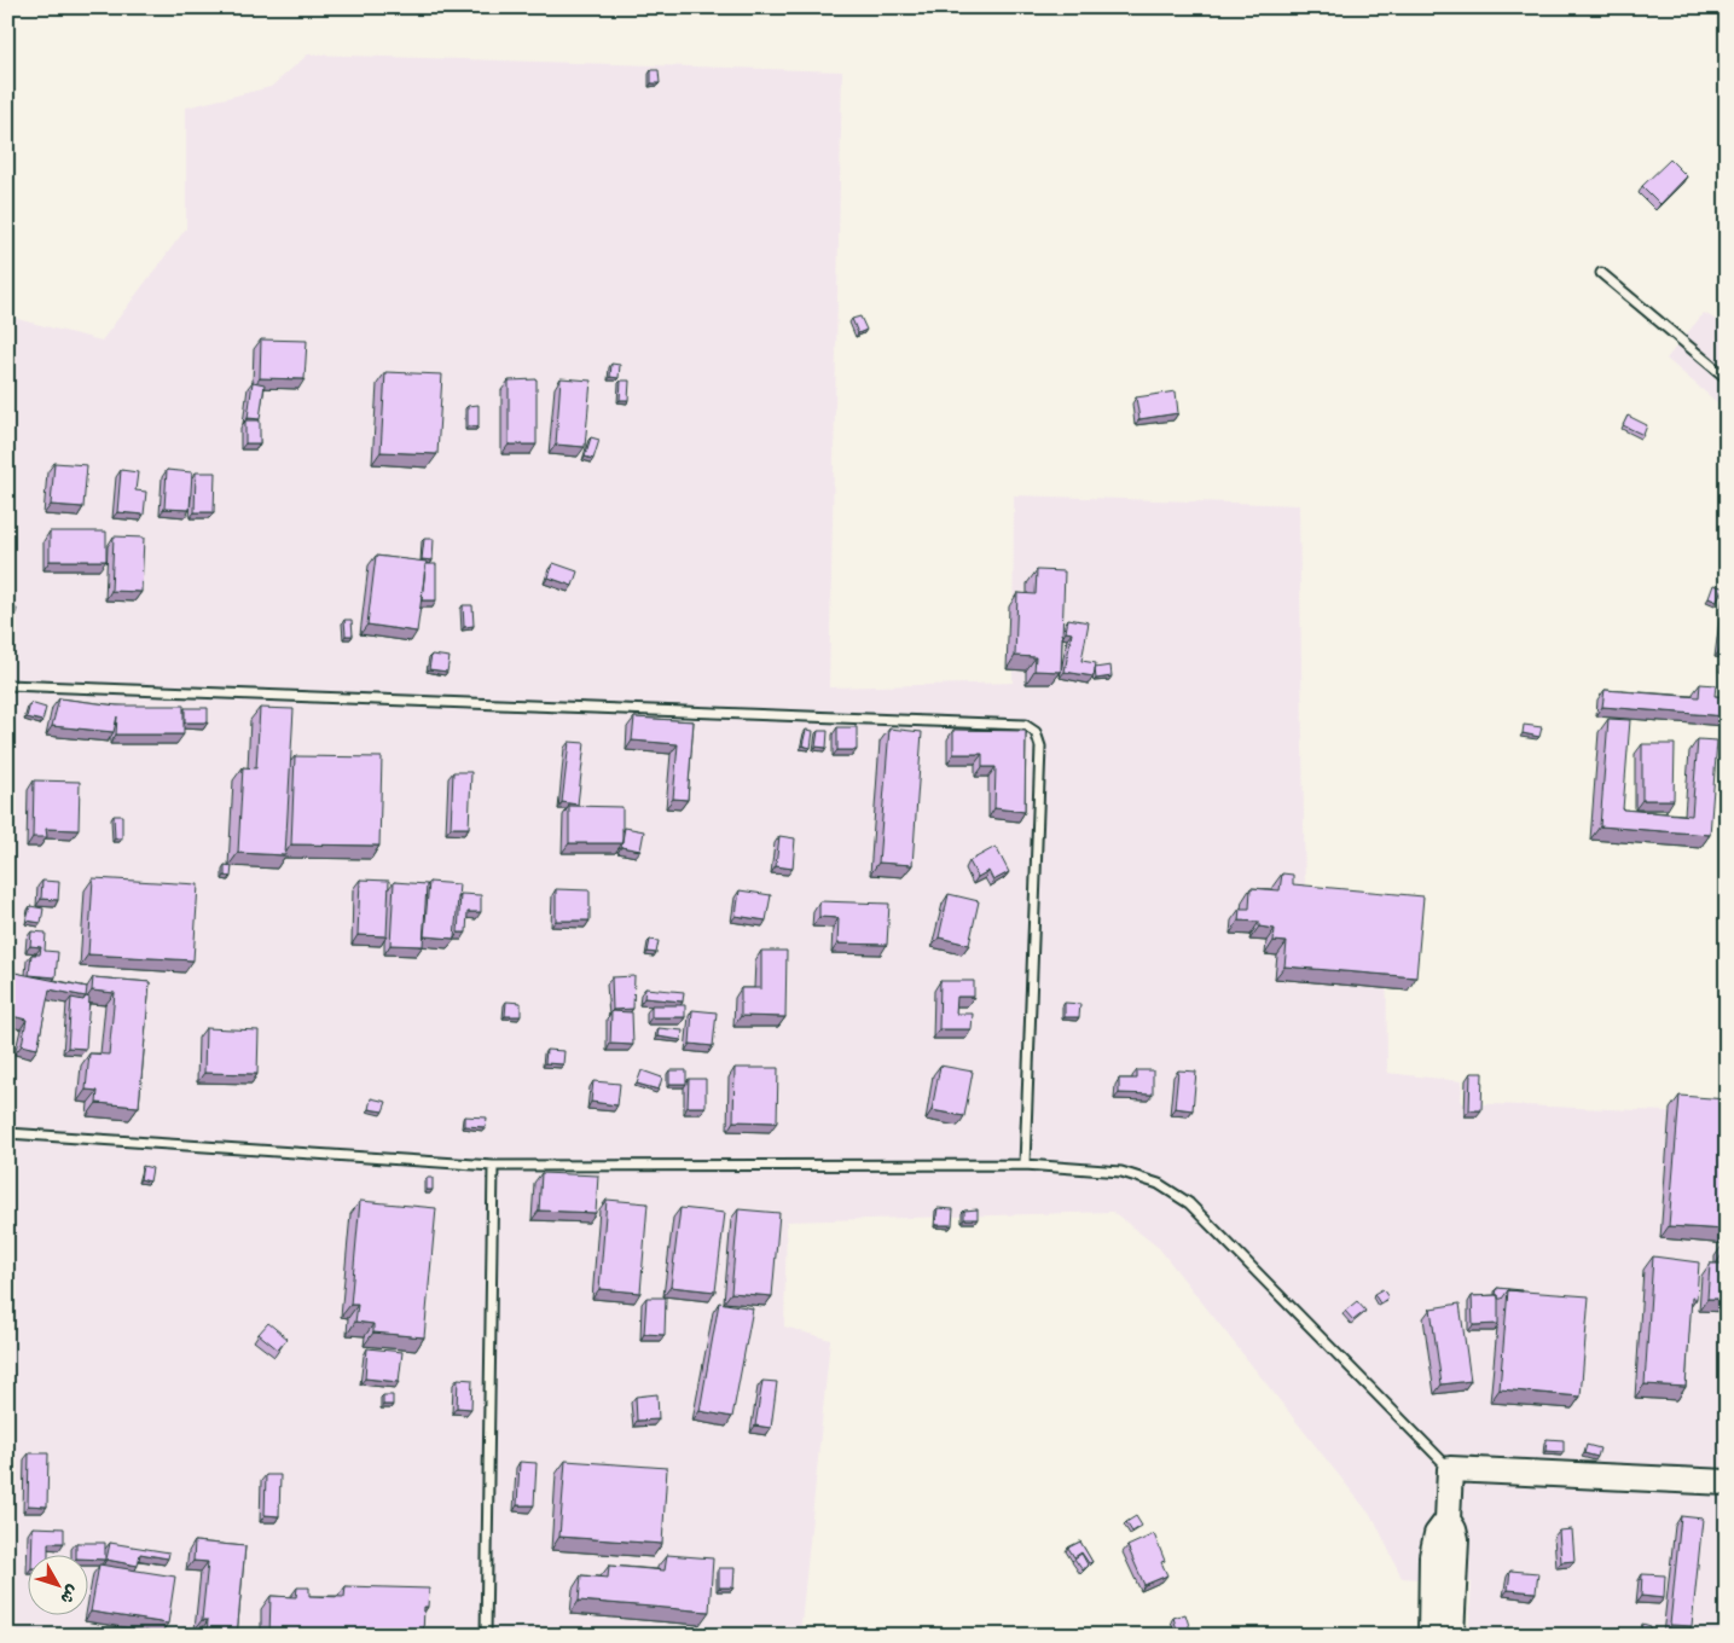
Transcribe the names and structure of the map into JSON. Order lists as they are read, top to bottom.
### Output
{
  "north": "bottom right"
}
